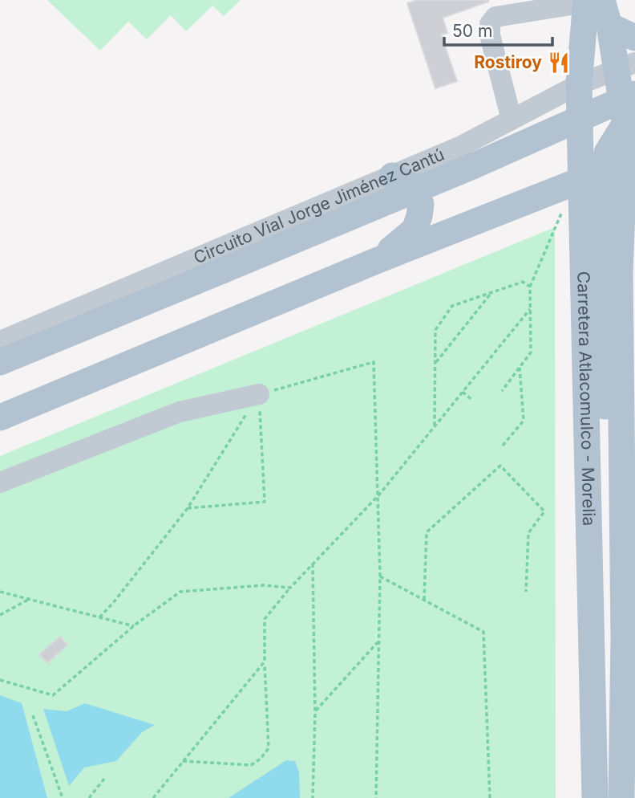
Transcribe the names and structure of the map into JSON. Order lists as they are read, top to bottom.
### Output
{
  "streets": {
    "main road": ["Circuito Vial Jorge Jiménez Cantú", "Carretera Atlacomulco - Morelia"]
  },
  "crossings": [
    ["Circuito Vial Jorge Jiménez Cantú", "Carretera Atlacomulco - Morelia"]
  ],
  "places": {
    "restaurant": ["Rostiroy"]
  },
  "scale_bar": "50 m"
}
